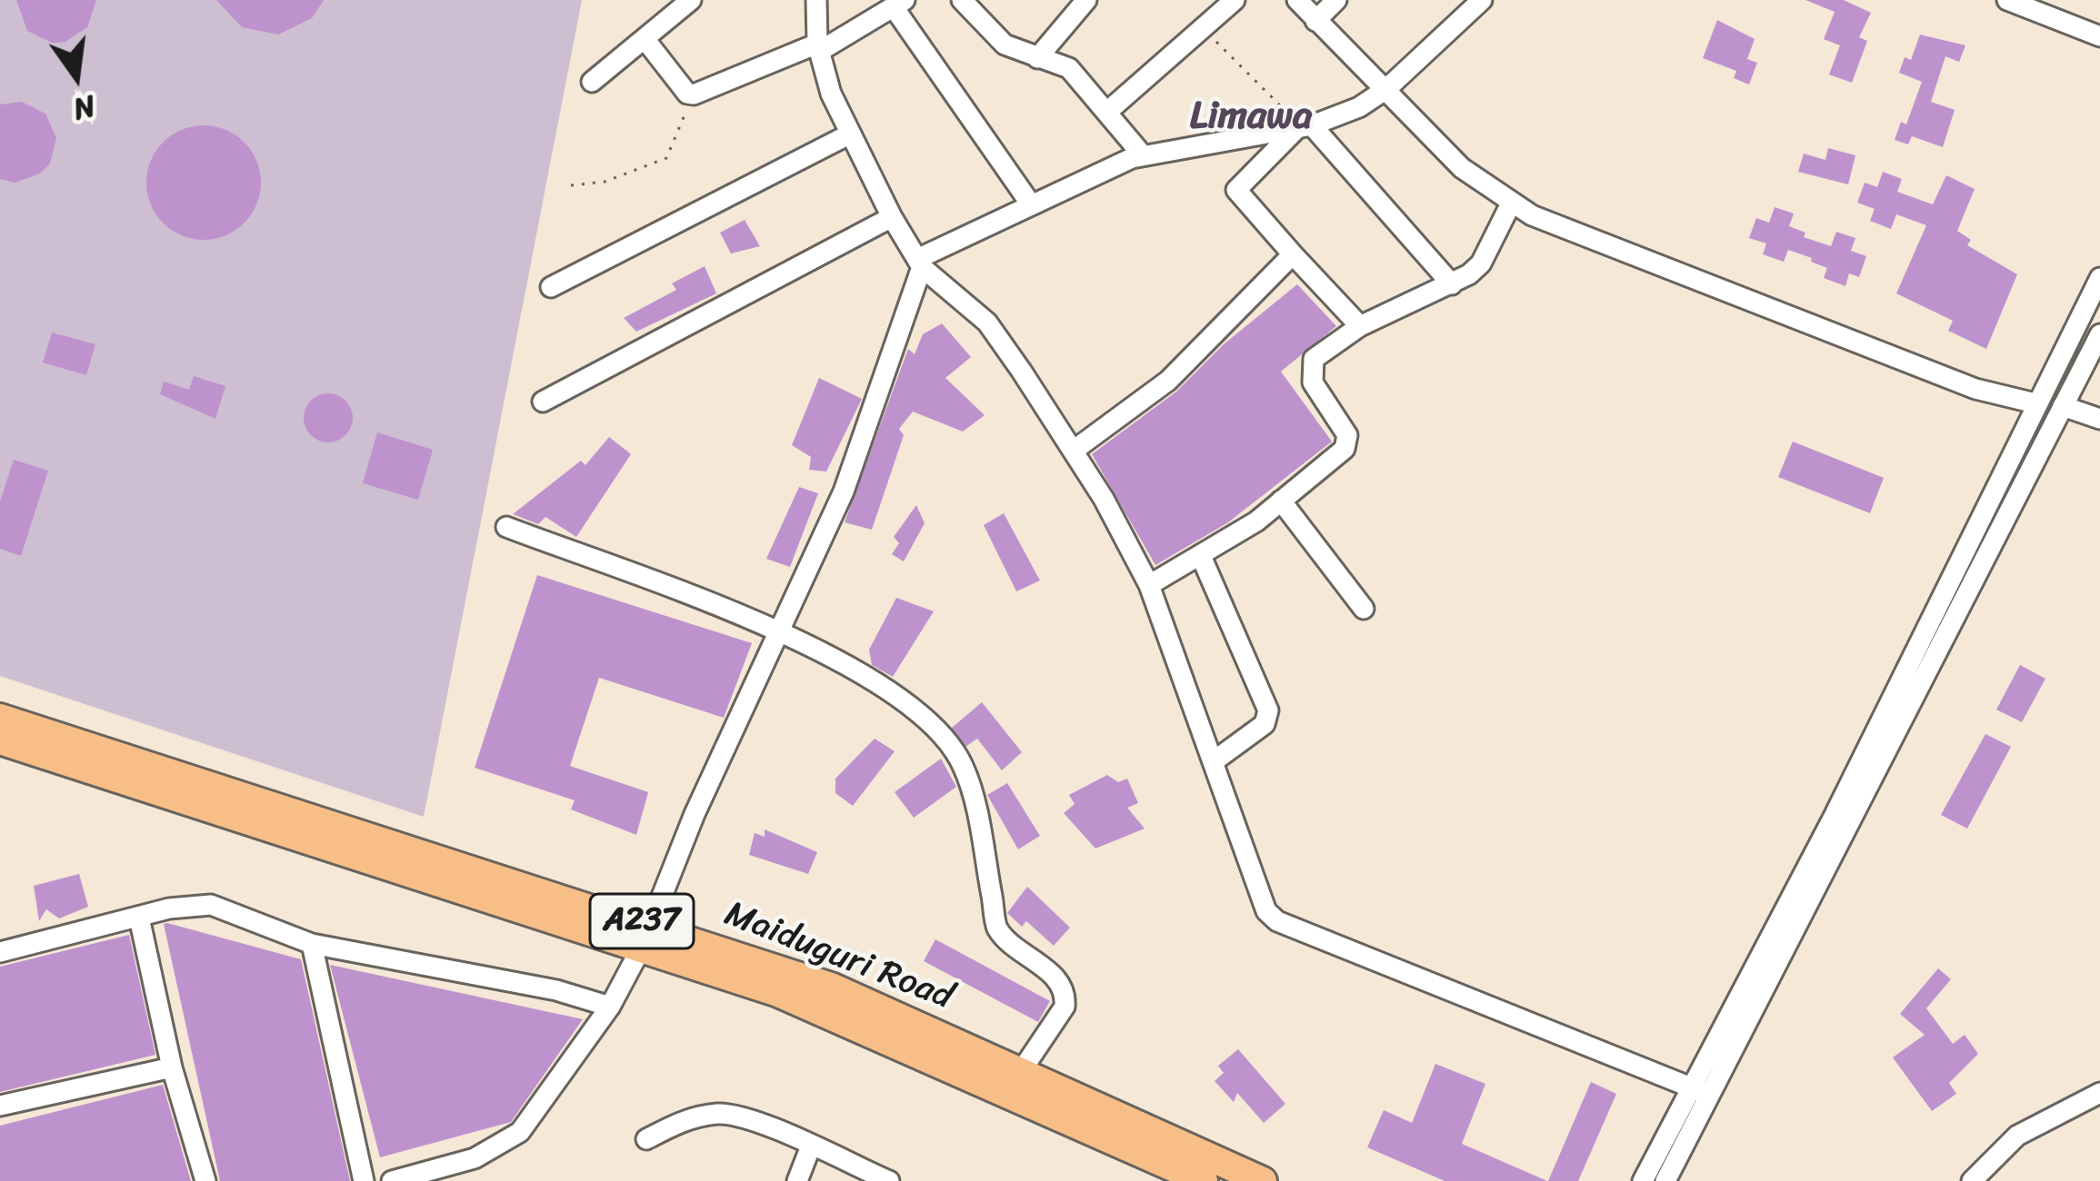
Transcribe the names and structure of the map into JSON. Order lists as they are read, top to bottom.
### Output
{
  "streets": {
    "highway": ["A237", "Maiduguri Road"]
  },
  "districts": ["Limawa"],
  "north": "bottom"
}
